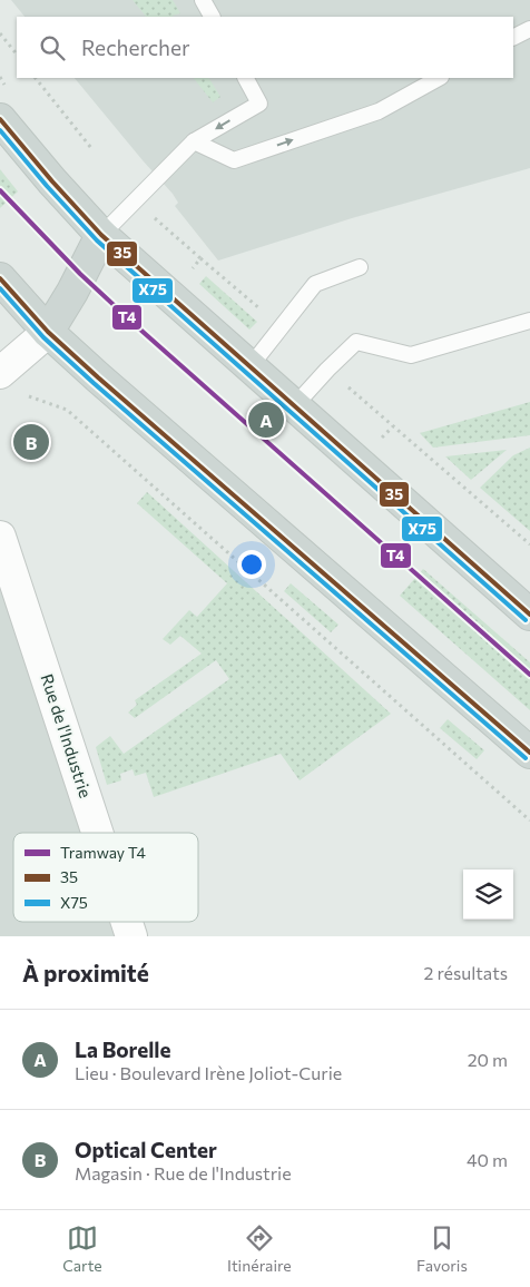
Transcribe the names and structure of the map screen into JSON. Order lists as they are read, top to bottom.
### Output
{
  "streets": {
    "street": ["Rue de l'Industrie"]
  },
  "lines": ["transit line 35", "transit line X75", "tram line T4"],
  "legend": ["Tramway T4", "35", "X75"],
  "page": {
    "search": "Rechercher",
    "pins": ["A", "B"],
    "heading": ["À proximité", "2 résultats"],
    "list": [
      {
        "mark": "A",
        "name": "La Borelle",
        "note": "Lieu · Boulevard Irène Joliot-Curie",
        "value": "20 m"
      },
      {
        "mark": "B",
        "name": "Optical Center",
        "note": "Magasin · Rue de l'Industrie",
        "value": "40 m"
      }
    ],
    "nav": ["Carte", "Itinéraire", "Favoris"]
  }
}
